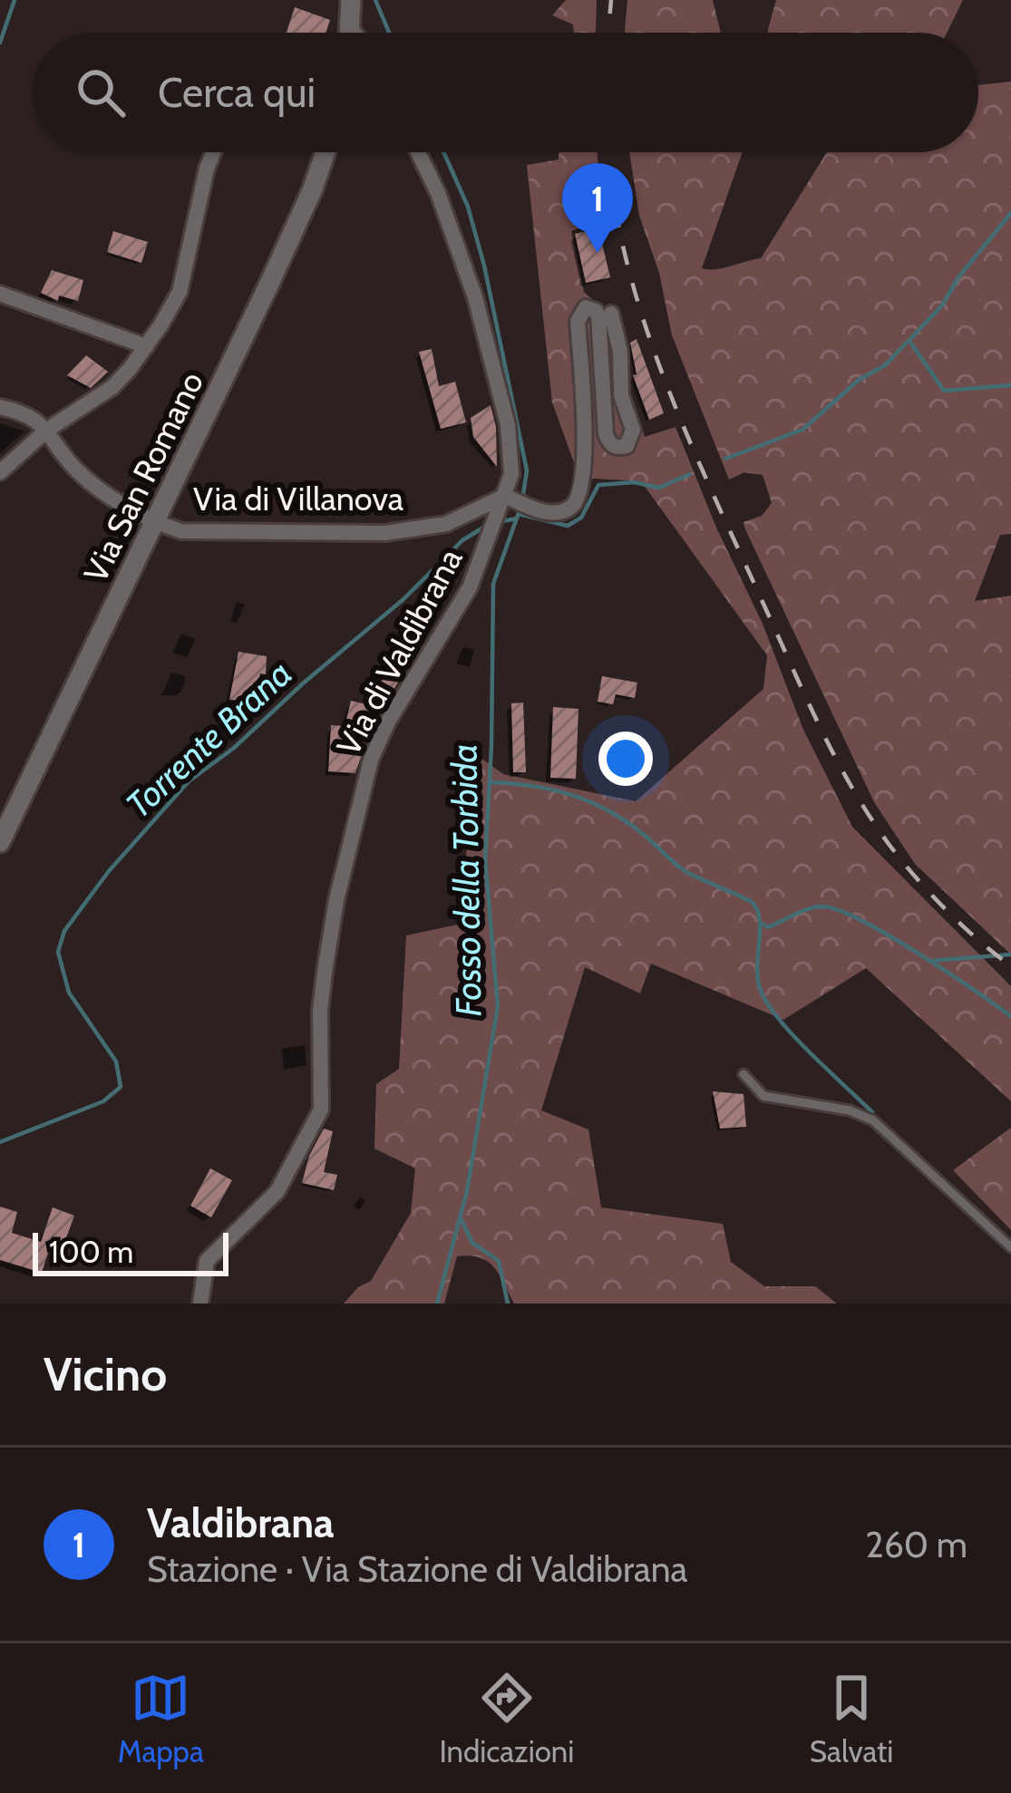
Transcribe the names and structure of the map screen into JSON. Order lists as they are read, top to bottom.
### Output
{
  "streets": {
    "street": ["Via San Romano", "Via di Villanova", "Via di Valdibrana"]
  },
  "crossings": [
    ["Via San Romano", "Via di Villanova"],
    ["Via di Villanova", "Via di Valdibrana"]
  ],
  "water": ["Torrente Brana", "Fosso della Torbida"],
  "scale_bar": "100 m",
  "page": {
    "search": "Cerca qui",
    "pins": "1",
    "scale": "100 m",
    "heading": "Vicino",
    "list": [
      {
        "mark": "1",
        "name": "Valdibrana",
        "note": "Stazione · Via Stazione di Valdibrana",
        "value": "260 m"
      }
    ],
    "nav": ["Mappa", "Indicazioni", "Salvati"]
  }
}
